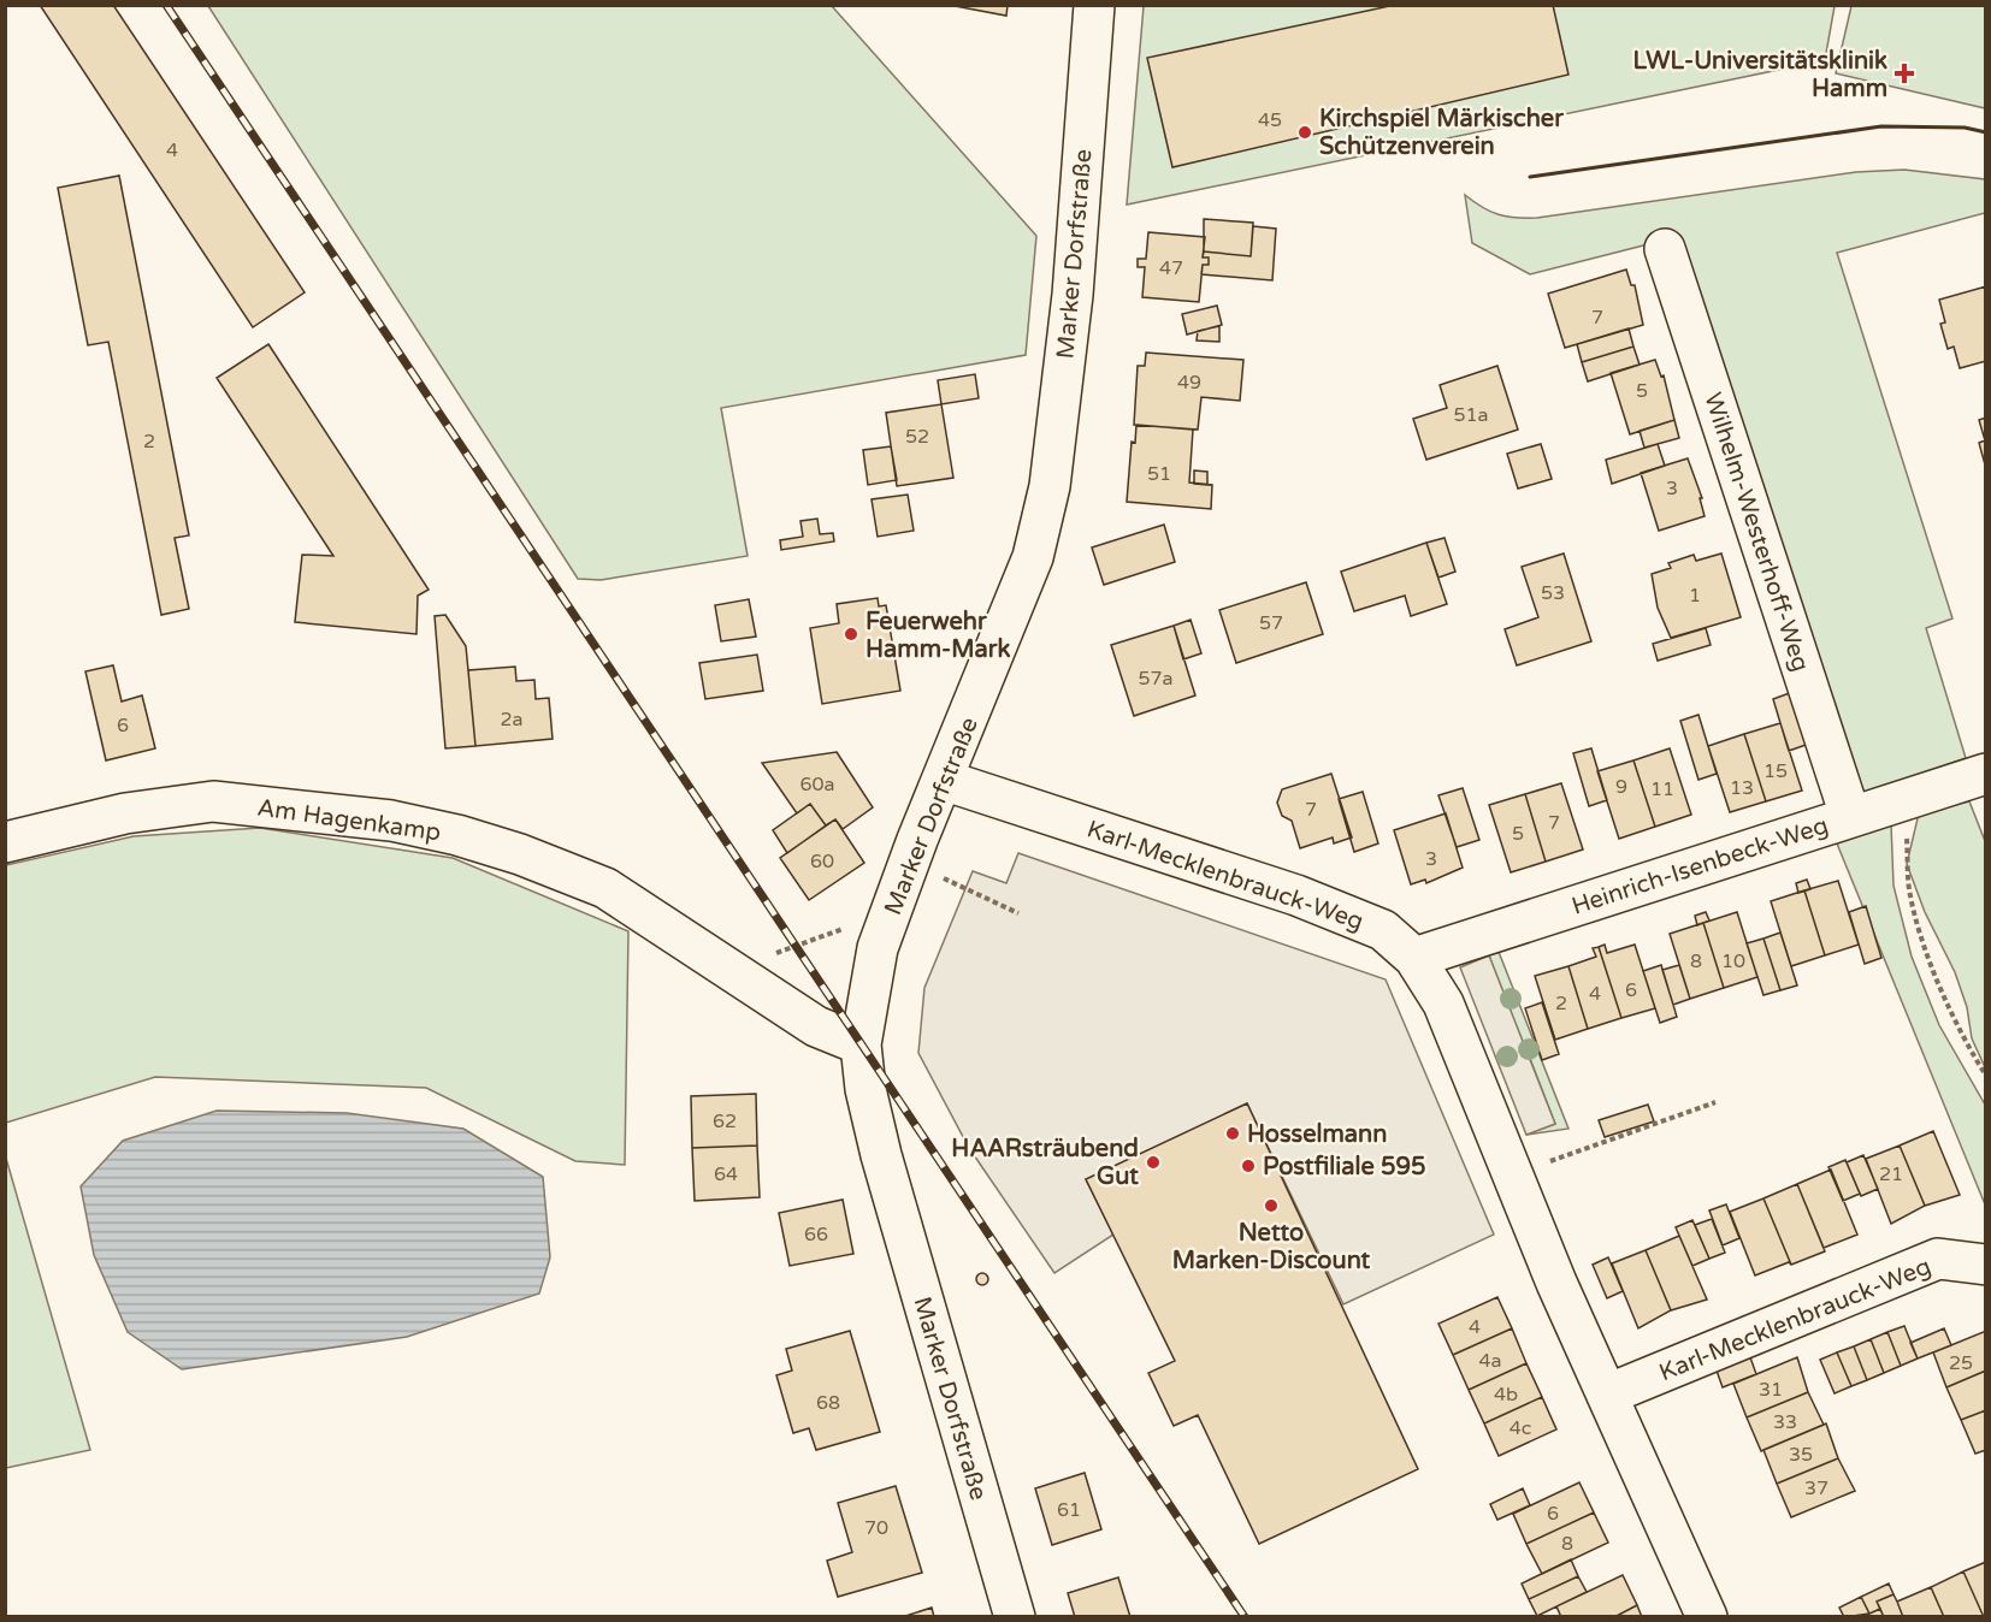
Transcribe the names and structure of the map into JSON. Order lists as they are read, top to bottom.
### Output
{
  "streets": {
    "street": [
      "Marker Dorfstraße",
      "Wilhelm-Westerhoff-Weg",
      "Am Hagenkamp",
      "Heinrich-Isenbeck-Weg",
      "Karl-Mecklenbrauck-Weg"
    ]
  },
  "crossings": [
    ["Marker Dorfstraße", "Am Hagenkamp"],
    ["Marker Dorfstraße", "Karl-Mecklenbrauck-Weg"],
    ["Wilhelm-Westerhoff-Weg", "Heinrich-Isenbeck-Weg"],
    ["Heinrich-Isenbeck-Weg", "Karl-Mecklenbrauck-Weg"]
  ],
  "places": {
    "health": ["LWL-Universitätsklinik Hamm"],
    "other": [
      "Kirchspiel Märkischer Schützenverein",
      "Feuerwehr Hamm-Mark",
      "Hosselmann",
      "HAARsträubend Gut",
      "Postfiliale 595",
      "Netto Marken-Discount"
    ]
  },
  "house_numbers": [
    "45",
    "4",
    "47",
    "7",
    "49",
    "5",
    "51a",
    "52",
    "2",
    "51",
    "3",
    "53",
    "1",
    "57",
    "57a",
    "2a",
    "6",
    "15",
    "60a",
    "9",
    "13",
    "11",
    "7",
    "7",
    "5",
    "3",
    "60",
    "8",
    "10",
    "6",
    "4",
    "2",
    "62",
    "64",
    "21",
    "66",
    "4",
    "4a",
    "25",
    "31",
    "4b",
    "68",
    "33",
    "4c",
    "35",
    "37",
    "61",
    "6",
    "70",
    "8"
  ]
}
